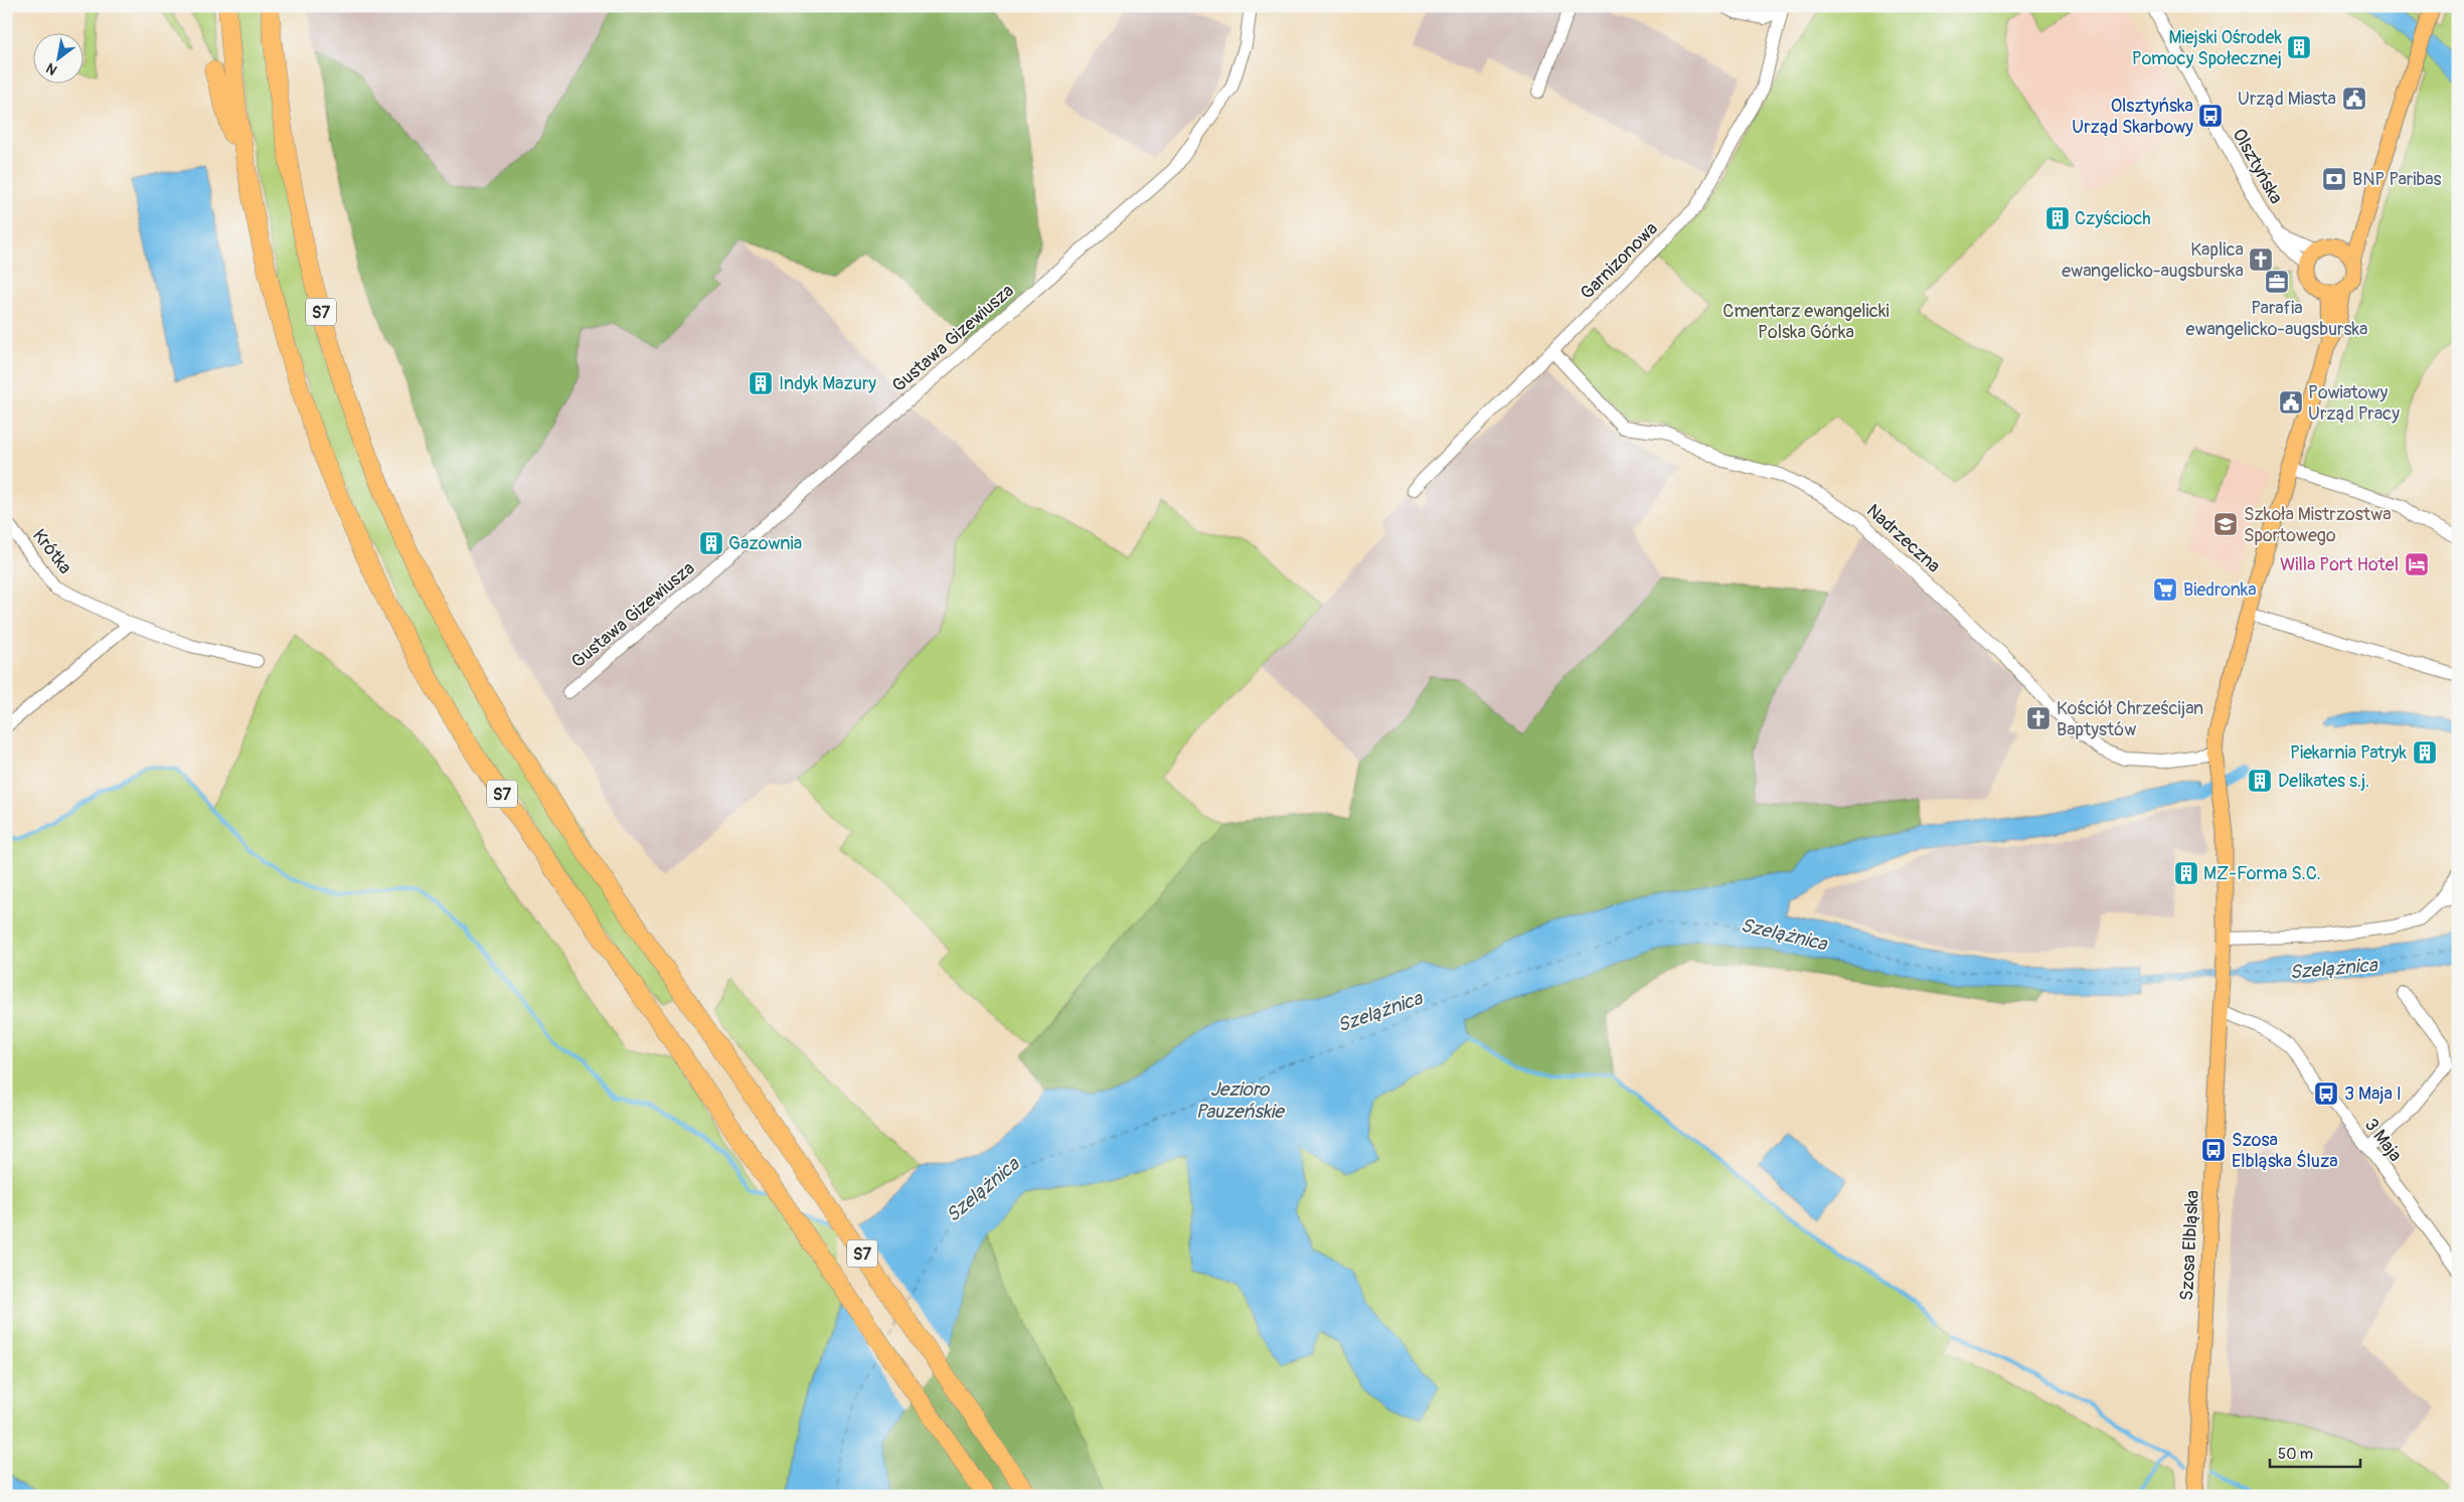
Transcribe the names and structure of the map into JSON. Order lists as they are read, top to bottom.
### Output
{
  "streets": {
    "highway": ["S7"],
    "main road": ["Szosa Elbląska"],
    "street": [
      "Olsztyńska",
      "Garnizonowa",
      "Gustawa Gizewiusza",
      "Nadrzeczna",
      "Krótka",
      "3 Maja"
    ]
  },
  "crossings": [
    ["Garnizonowa", "Nadrzeczna"],
    ["Nadrzeczna", "Szosa Elbląska"],
    ["3 Maja", "Szosa Elbląska"]
  ],
  "water": ["Szelążnica", "Jezioro Pauzeńskie"],
  "parks": ["Cmentarz ewangelicki Polska Górka"],
  "places": {
    "building": [
      "Miejski Ośrodek Pomocy Społecznej",
      "Czyścioch",
      "Indyk Mazury",
      "Gazownia",
      "Piekarnia Patryk",
      "Delikates s.j.",
      "MZ-Forma S.C."
    ],
    "public building": ["Urząd Miasta", "Powiatowy Urząd Pracy"],
    "bus stop": ["Olsztyńska Urząd Skarbowy", "3 Maja I", "Szosa Elbląska Śluza"],
    "bank": ["BNP Paribas"],
    "church": ["Kaplica ewangelicko-augsburska", "Kościół Chrześcijan Baptystów"],
    "office": ["Parafia ewangelicko-augsburska"],
    "school or university": ["Szkoła Mistrzostwa Sportowego"],
    "hotel": ["Willa Port Hotel"],
    "supermarket": ["Biedronka"]
  },
  "scale_bar": "50 m",
  "north": "bottom left"
}
